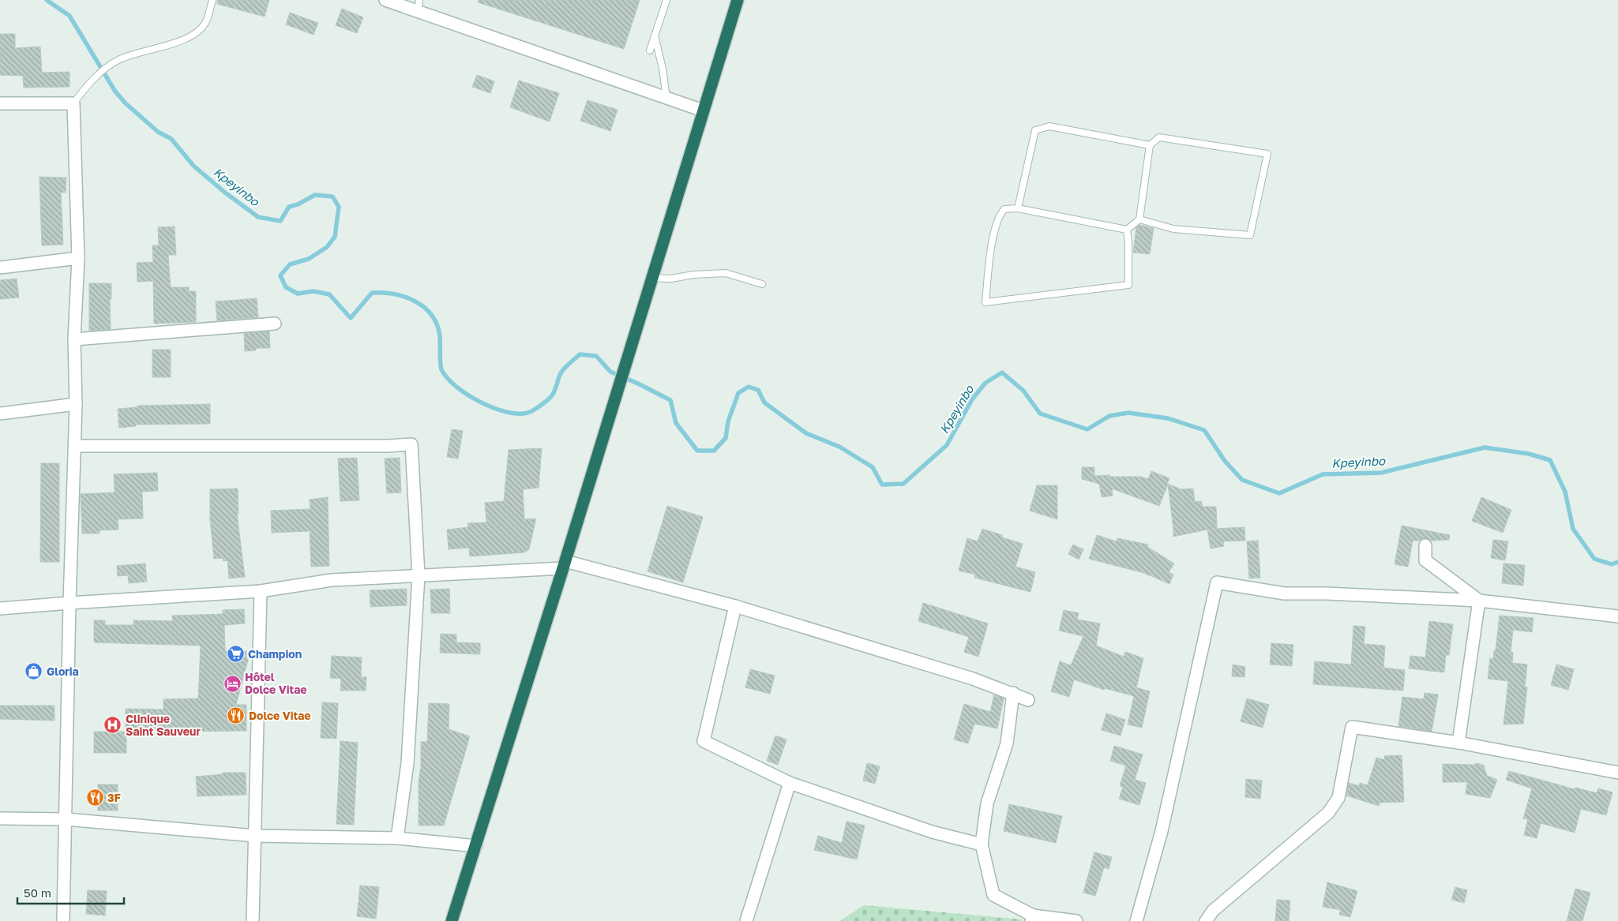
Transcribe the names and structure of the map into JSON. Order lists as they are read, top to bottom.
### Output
{
  "water": ["Kpeyinbo"],
  "places": {
    "supermarket": ["Champion"],
    "shop": ["Gloria"],
    "hotel": ["Hôtel Dolce Vitae"],
    "restaurant": ["Dolce Vitae", "3F"],
    "hospital": ["Clinique Saint Sauveur"]
  },
  "scale_bar": "50 m"
}
